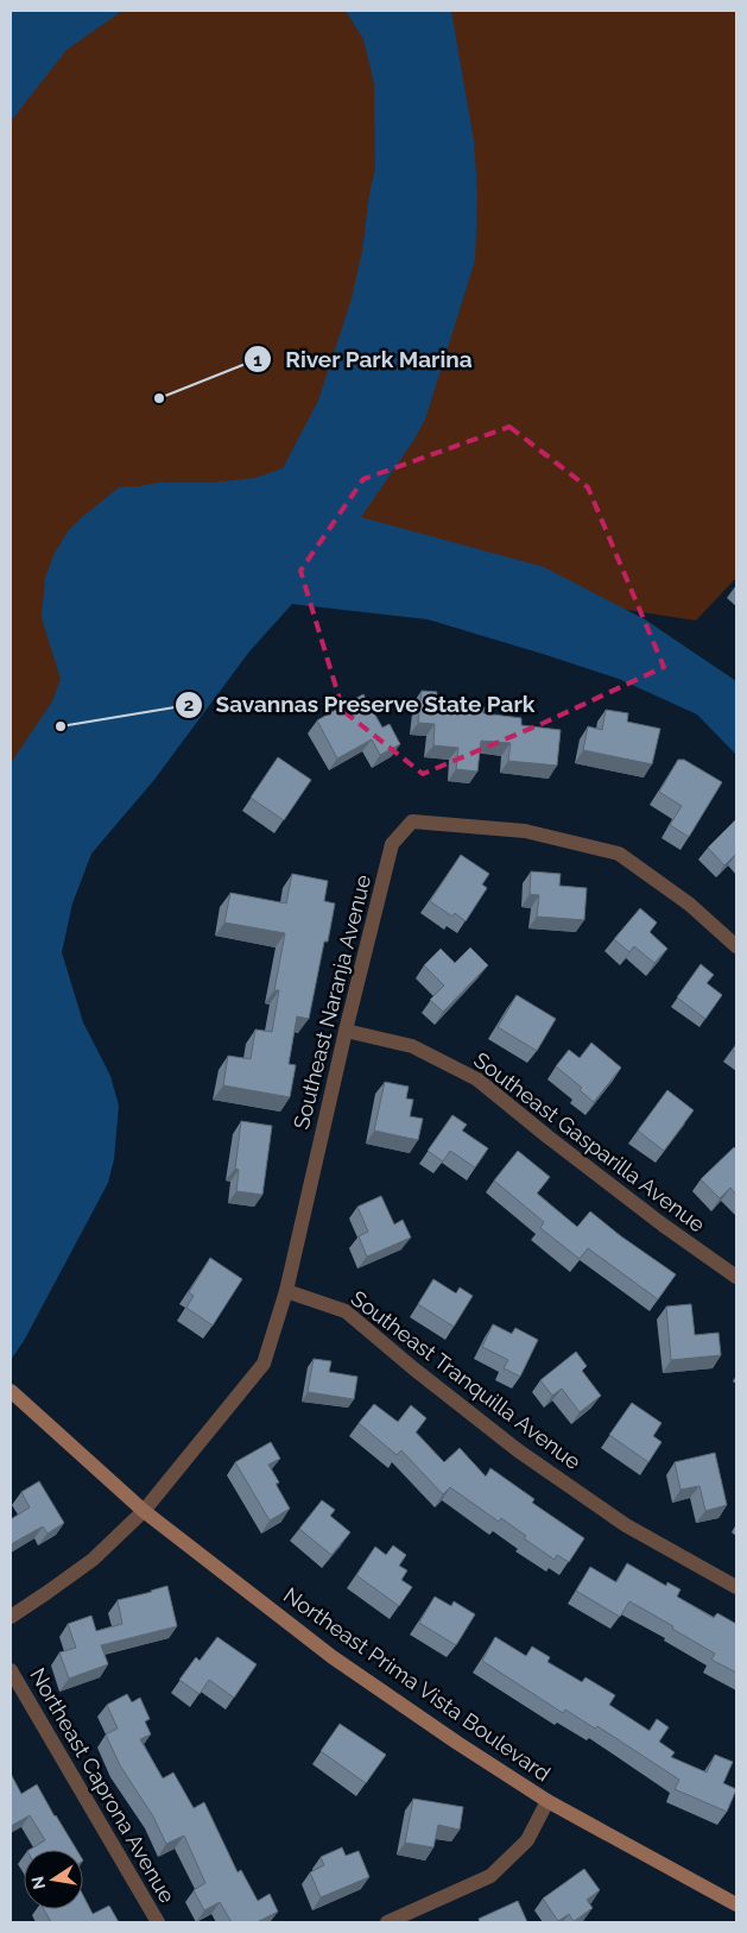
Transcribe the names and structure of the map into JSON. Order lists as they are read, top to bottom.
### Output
{
  "streets": {
    "main road": ["Northeast Prima Vista Boulevard"],
    "street": [
      "Southeast Naranja Avenue",
      "Southeast Gasparilla Avenue",
      "Southeast Tranquilla Avenue",
      "Northeast Caprona Avenue"
    ]
  },
  "crossings": [
    ["Southeast Naranja Avenue", "Southeast Gasparilla Avenue"],
    ["Southeast Naranja Avenue", "Southeast Tranquilla Avenue"],
    ["Southeast Naranja Avenue", "Northeast Prima Vista Boulevard"]
  ],
  "places": ["River Park Marina", "Savannas Preserve State Park"],
  "north": "left"
}
